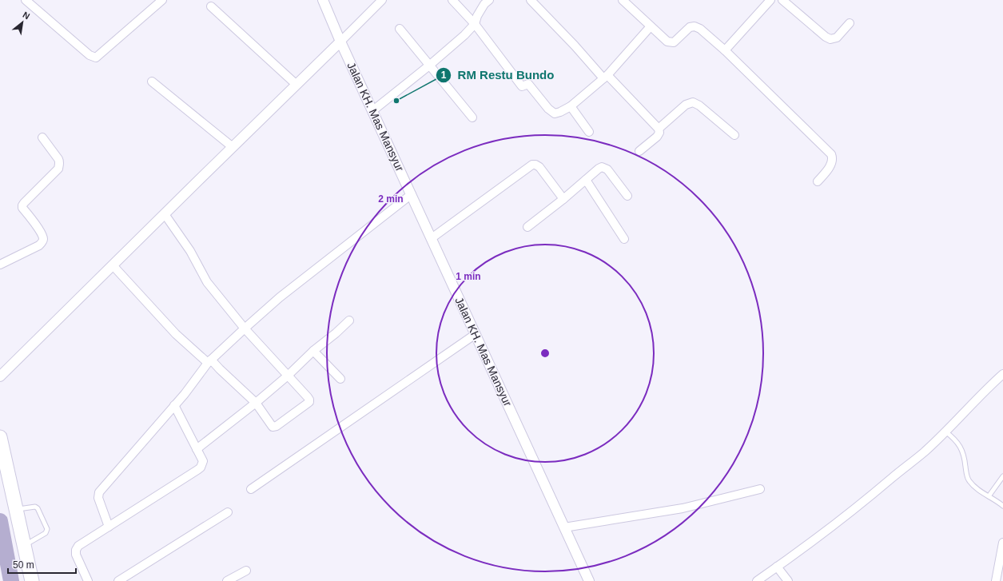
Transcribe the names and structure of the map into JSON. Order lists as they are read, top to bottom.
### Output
{
  "streets": {
    "street": ["Jalan KH. Mas Mansyur"]
  },
  "places": ["RM Restu Bundo"],
  "scale_bar": "50 m",
  "north": "top right",
  "rings": ["2 min", "1 min"]
}
